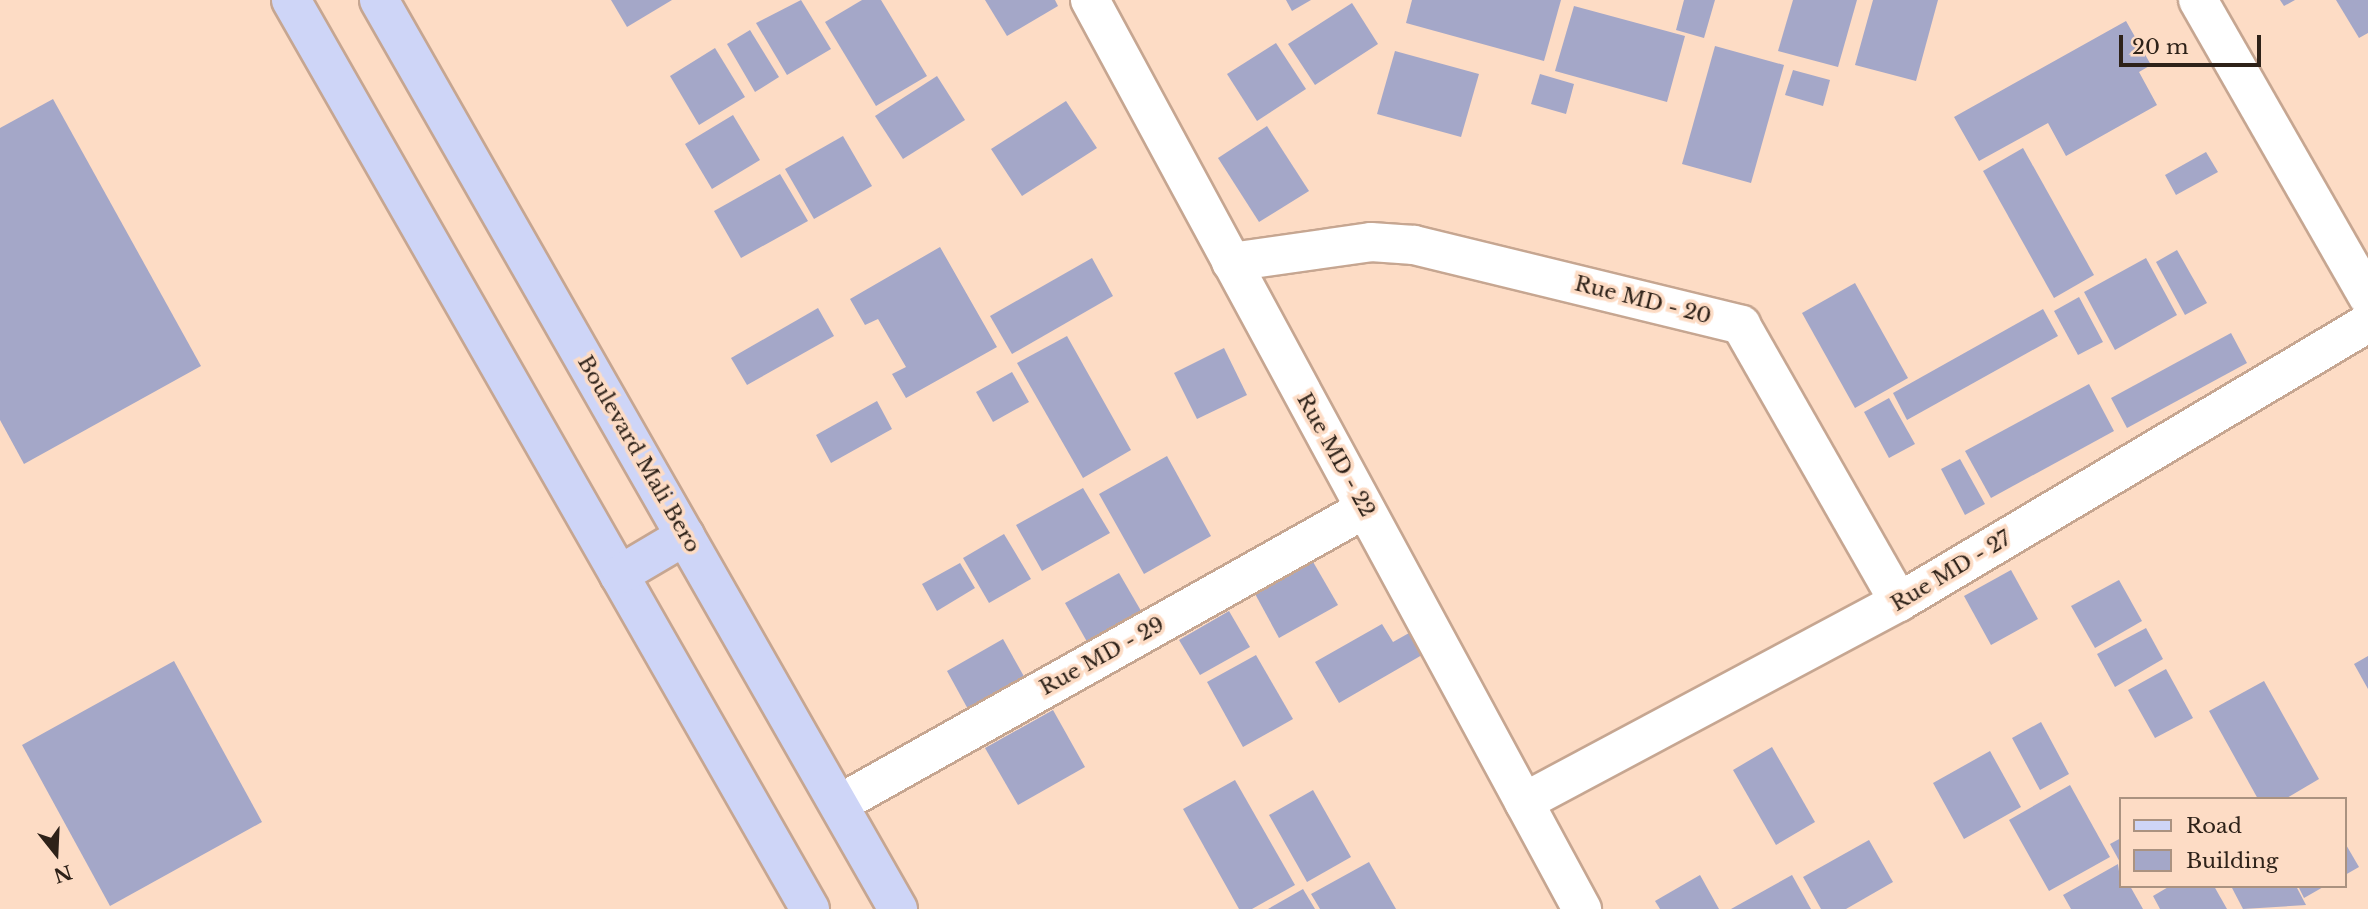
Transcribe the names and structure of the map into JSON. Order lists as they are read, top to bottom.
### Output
{
  "streets": {
    "main road": ["Boulevard Mali Bero"],
    "street": [
      "Rue MD - 20",
      "Rue MD - 22",
      "Rue MD - 27",
      "Rue MD - 29"
    ]
  },
  "crossings": [
    ["Rue MD - 20", "Rue MD - 22"],
    ["Rue MD - 20", "Rue MD - 27"],
    ["Boulevard Mali Bero", "Rue MD - 29"],
    ["Rue MD - 22", "Rue MD - 27"],
    ["Rue MD - 22", "Rue MD - 29"]
  ],
  "legend": ["Road", "Building"],
  "scale_bar": "20 m",
  "north": "bottom"
}
